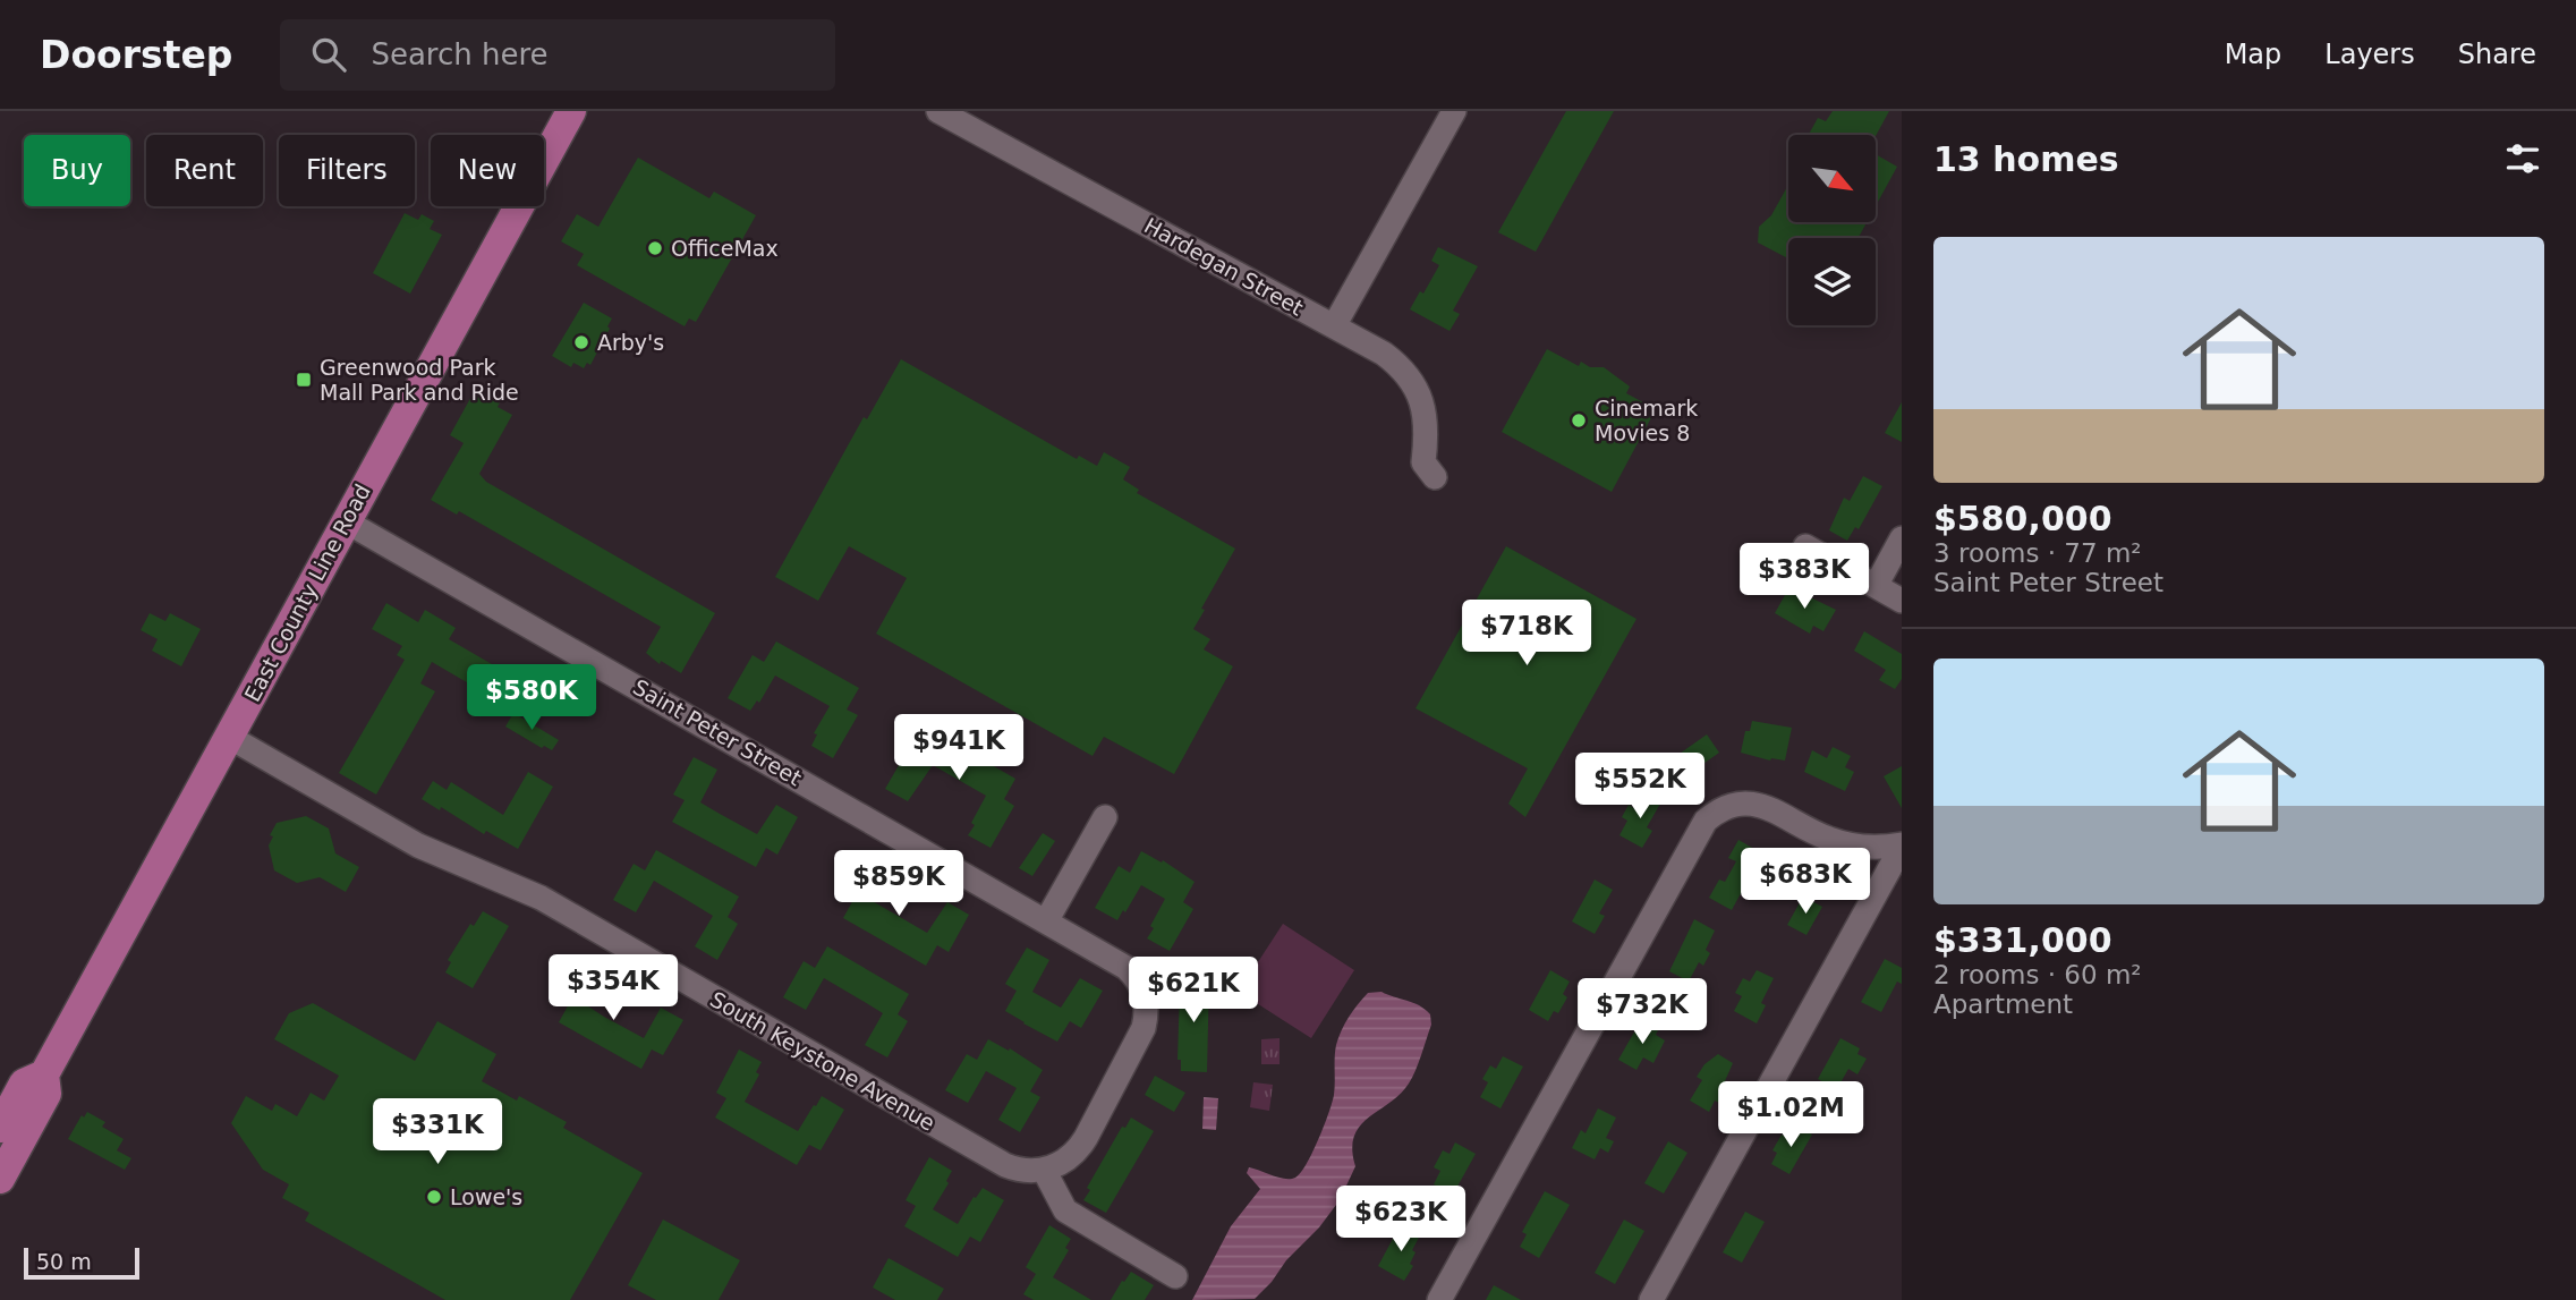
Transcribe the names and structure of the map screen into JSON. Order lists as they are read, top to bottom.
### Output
{
  "streets": {
    "main road": ["East County Line Road"],
    "street": ["Hardegan Street", "Saint Peter Street", "South Keystone Avenue"]
  },
  "crossings": [
    ["East County Line Road", "Saint Peter Street"],
    ["East County Line Road", "South Keystone Avenue"],
    ["Saint Peter Street", "South Keystone Avenue"]
  ],
  "places": {
    "other": [
      "OfficeMax",
      "Arby's",
      "Cinemark Movies 8",
      "Lowe's"
    ],
    "transit": ["Greenwood Park Mall Park and Ride"]
  },
  "scale_bar": "50 m",
  "north": "bottom right",
  "page": {
    "header": "Doorstep",
    "search": "Search here",
    "nav": ["Map", "Layers", "Share"],
    "heading": "13 homes",
    "chip": [
      "Buy",
      "Rent",
      "Filters",
      "New"
    ],
    "list": [
      {
        "name": "$580,000",
        "note": "3 rooms · 77 m² · Saint Peter Street"
      },
      {
        "name": "$331,000",
        "note": "2 rooms · 60 m² · Apartment"
      }
    ],
    "price": [
      "$383K",
      "$718K",
      "$580K",
      "$941K",
      "$552K",
      "$683K",
      "$859K",
      "$354K",
      "$621K",
      "$732K",
      "$1.02M",
      "$331K",
      "$623K"
    ],
    "scale": "50 m"
  }
}
